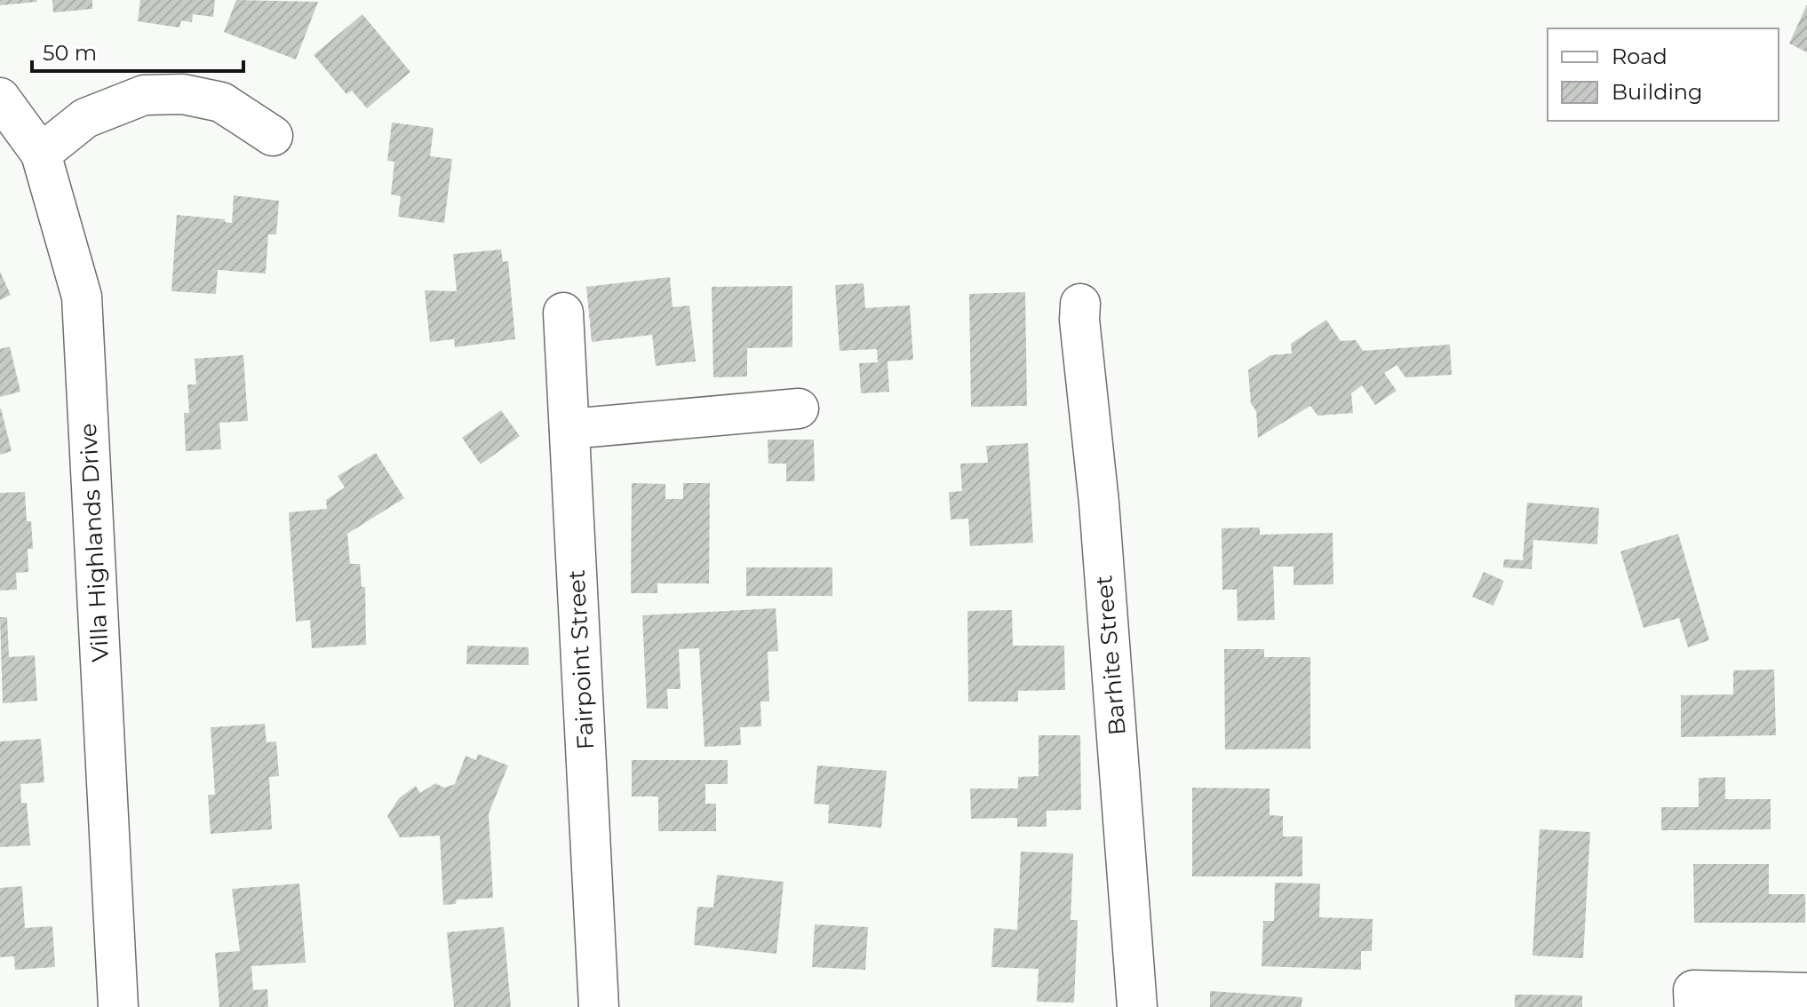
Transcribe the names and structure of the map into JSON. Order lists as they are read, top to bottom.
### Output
{
  "streets": {
    "street": ["Villa Highlands Drive", "Barhite Street", "Fairpoint Street"]
  },
  "legend": ["Road", "Building"],
  "scale_bar": "50 m"
}
